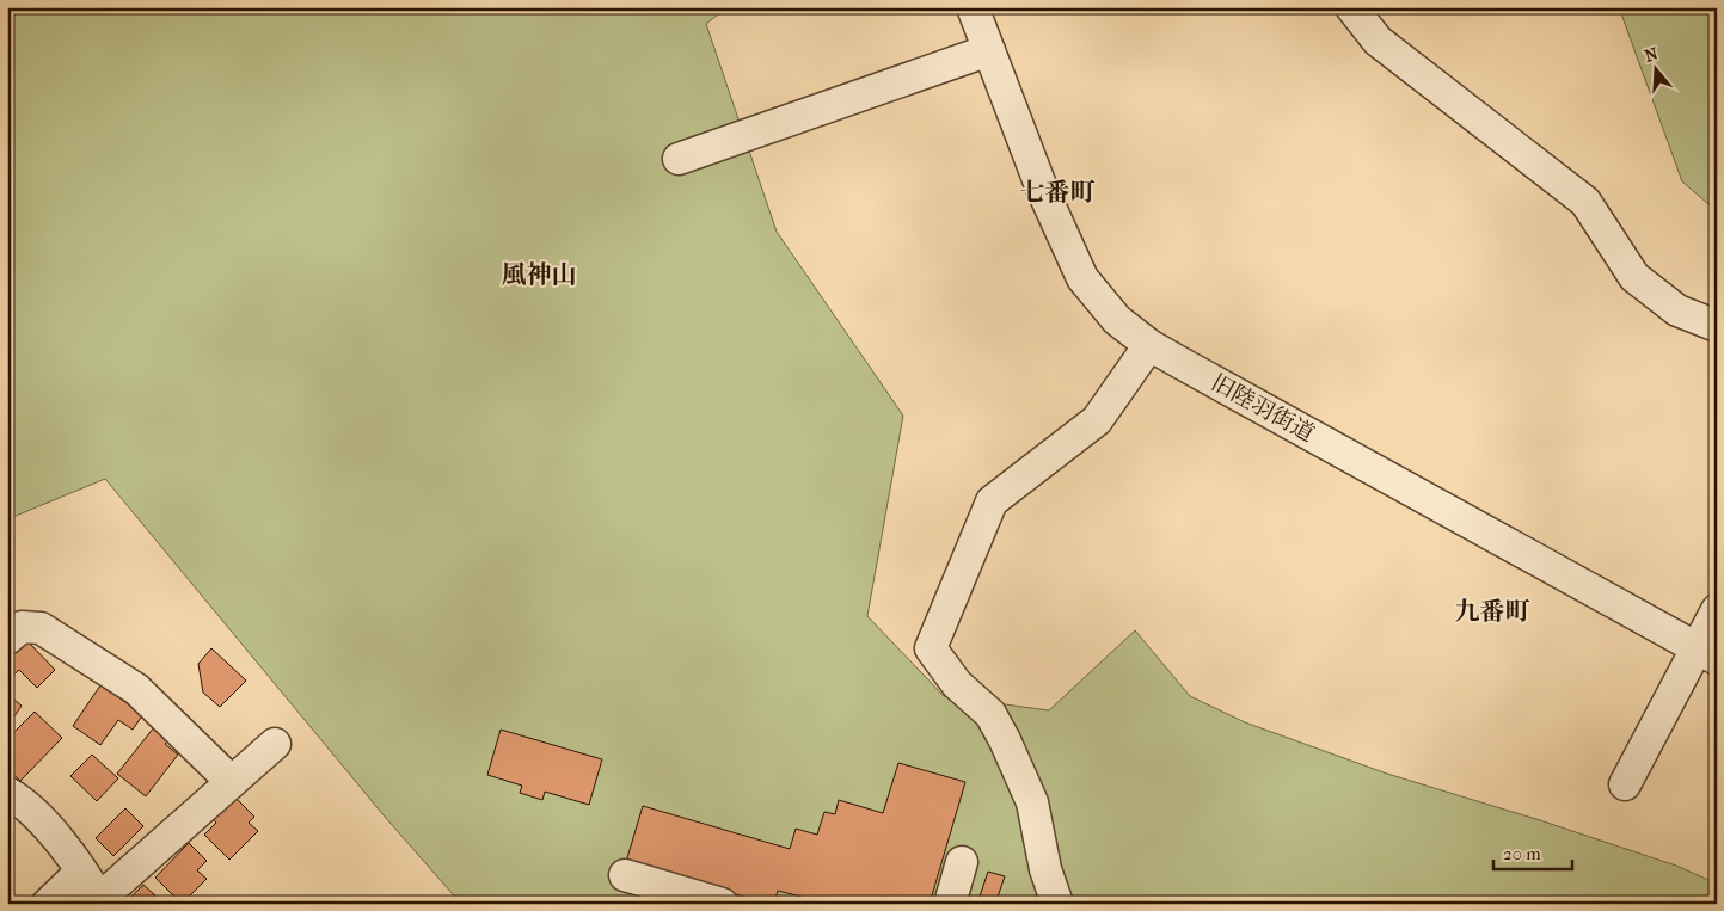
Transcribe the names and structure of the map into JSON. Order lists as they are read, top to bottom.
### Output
{
  "streets": {
    "street": ["旧陸羽街道"]
  },
  "districts": ["七番町", "風神山", "九番町"],
  "scale_bar": "20 m",
  "north": "top"
}
